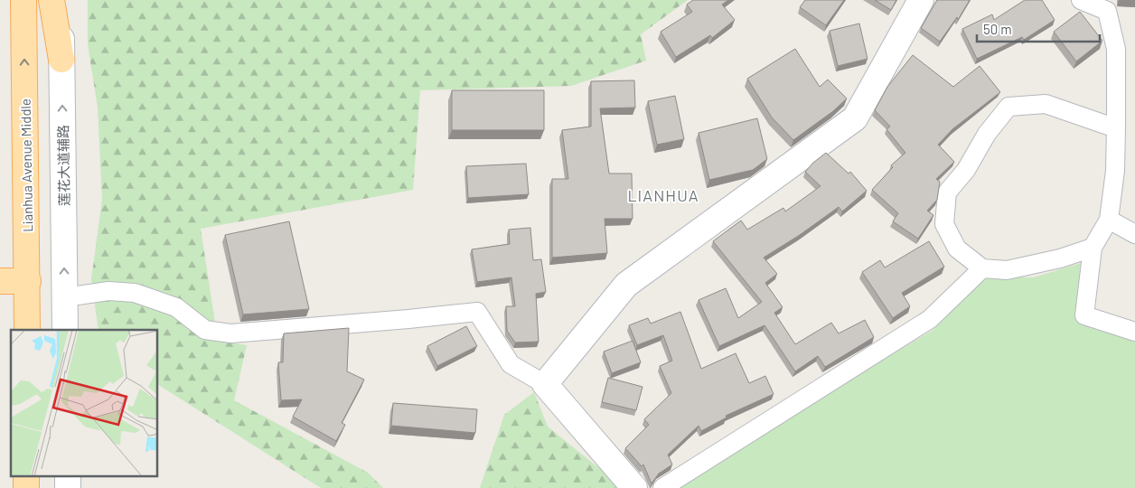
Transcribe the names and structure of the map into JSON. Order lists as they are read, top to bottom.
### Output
{
  "streets": {
    "main road": ["Lianhua Avenue Middle"],
    "street": ["莲花大道辅路"]
  },
  "one_way": ["Lianhua Avenue Middle", "莲花大道辅路"],
  "districts": ["LIANHUA"],
  "scale_bar": "50 m"
}
